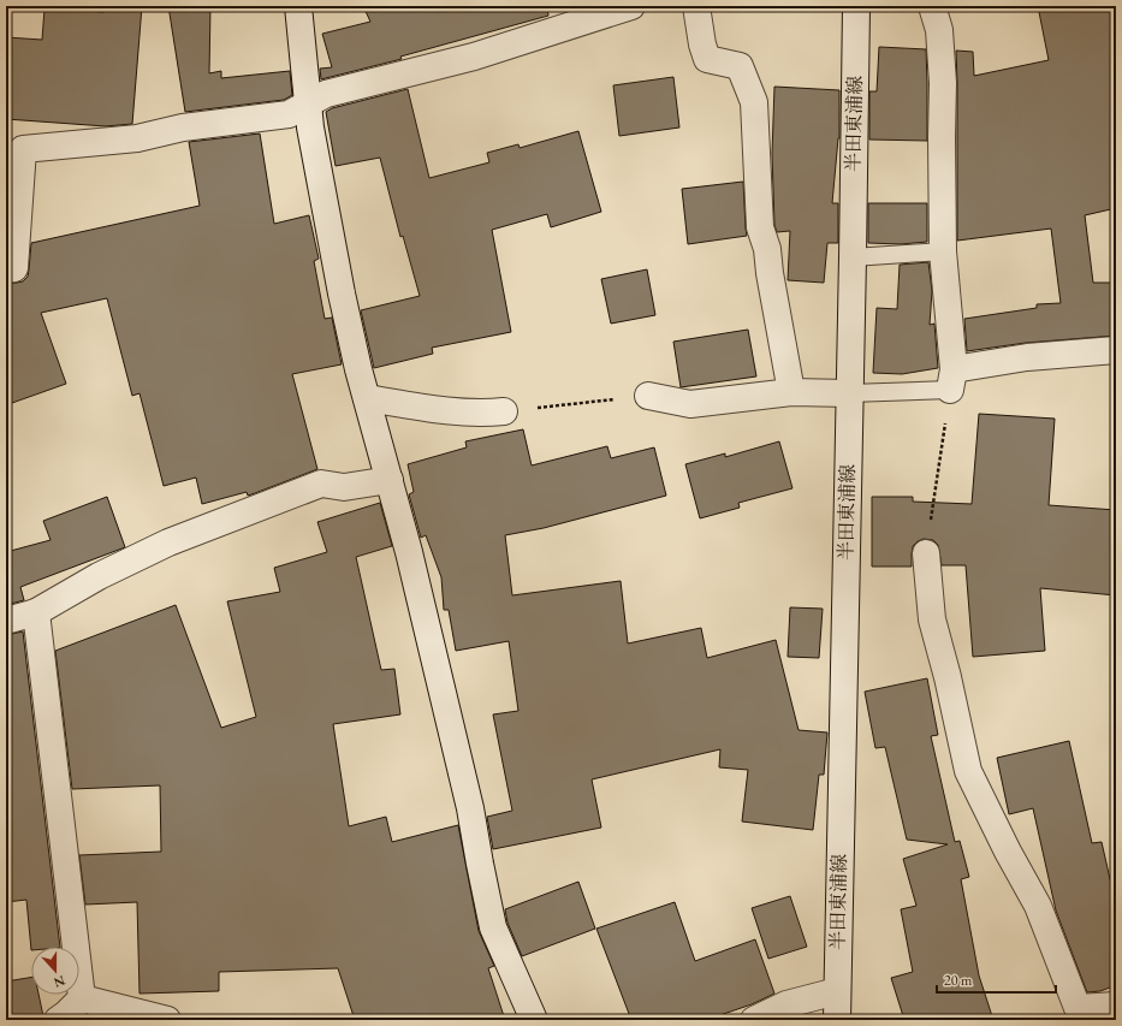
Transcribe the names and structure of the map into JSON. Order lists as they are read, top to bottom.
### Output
{
  "streets": {
    "street": ["半田東浦線"]
  },
  "scale_bar": "20 m",
  "north": "bottom"
}
